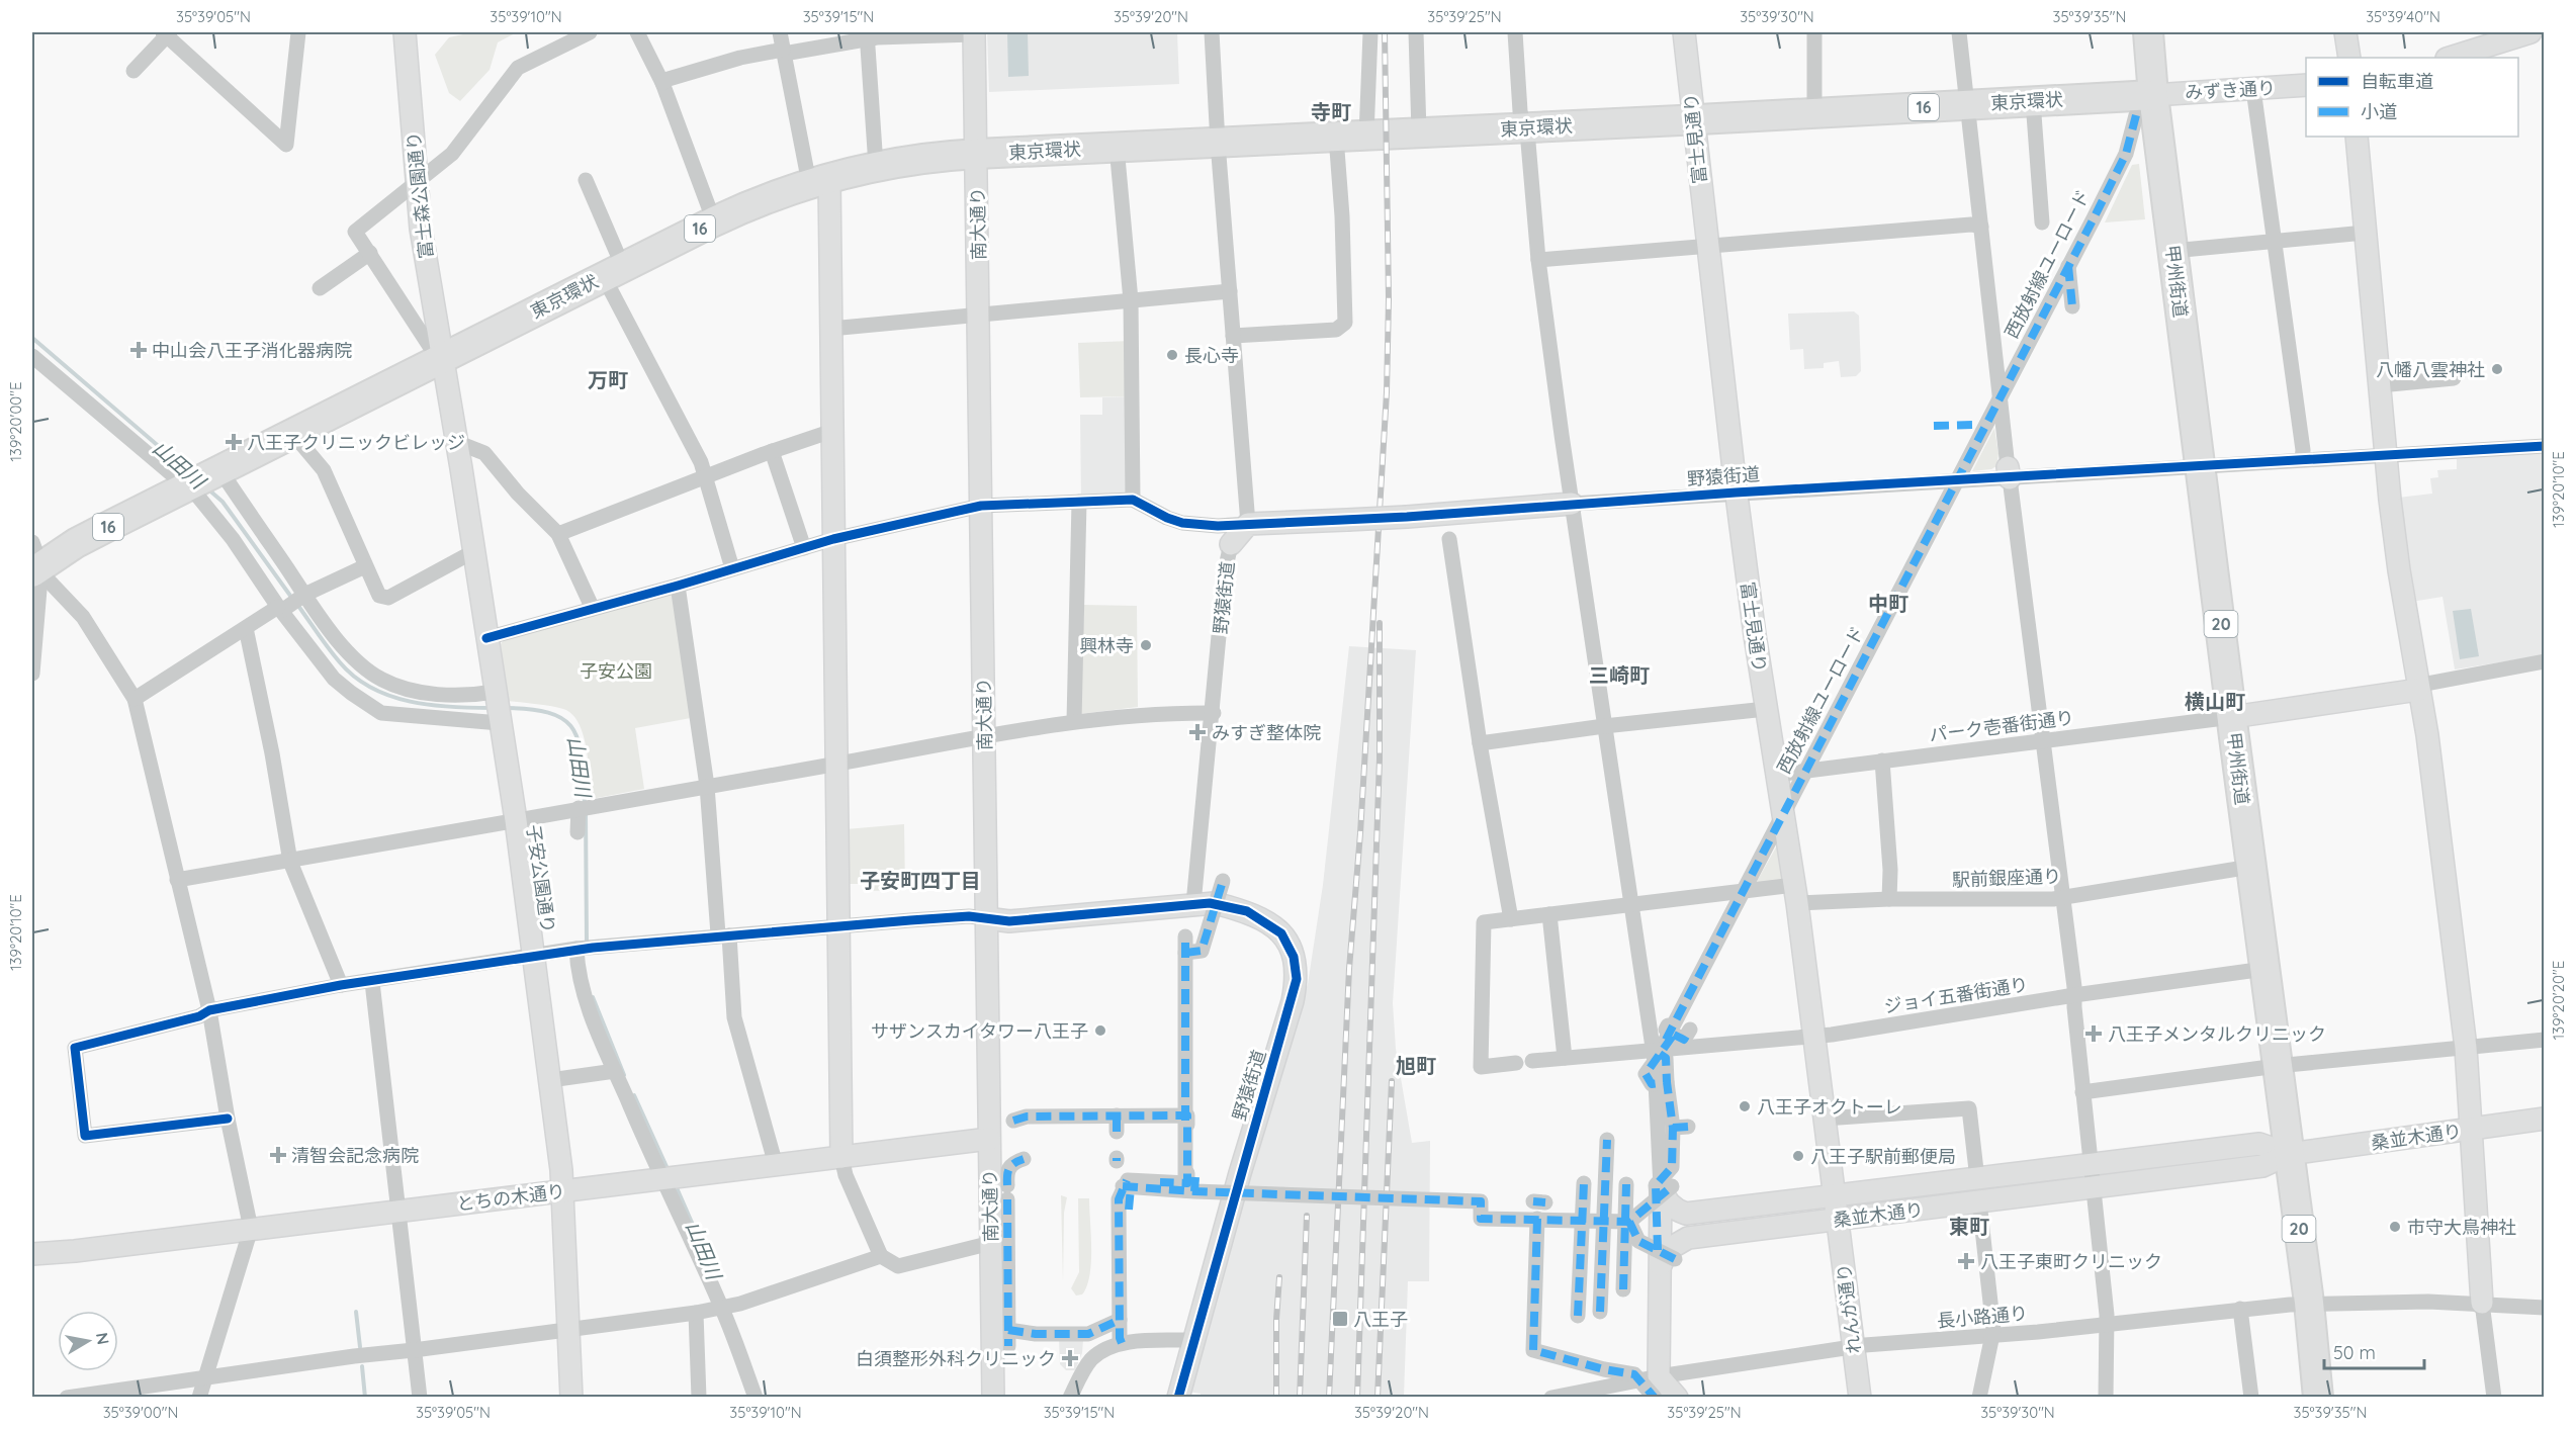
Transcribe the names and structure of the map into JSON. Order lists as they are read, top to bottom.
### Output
{
  "streets": {
    "highway": [
      "東京環状",
      "16",
      "甲州街道",
      "20"
    ],
    "street": [
      "みずき通り",
      "富士見通り",
      "富士森公園通り",
      "南大通り",
      "西放射線ユーロード",
      "野猿街道",
      "パーク壱番街通り",
      "駅前銀座通り",
      "子安公園通り",
      "ジョイ五番街通り",
      "桑並木通り",
      "とちの木通り",
      "れんが通り",
      "長小路通り"
    ]
  },
  "crossings": [
    ["みずき通り", "東京環状"],
    ["みずき通り", "西放射線ユーロード"],
    ["みずき通り", "甲州街道"],
    ["東京環状", "富士見通り"],
    ["東京環状", "富士森公園通り"],
    ["東京環状", "南大通り"],
    ["東京環状", "西放射線ユーロード"],
    ["東京環状", "甲州街道"],
    ["東京環状", "子安公園通り"],
    ["富士見通り", "西放射線ユーロード"],
    ["富士見通り", "野猿街道"],
    ["富士見通り", "パーク壱番街通り"],
    ["富士見通り", "駅前銀座通り"],
    ["富士見通り", "ジョイ五番街通り"],
    ["富士見通り", "桑並木通り"],
    ["富士見通り", "れんが通り"],
    ["富士森公園通り", "子安公園通り"],
    ["南大通り", "とちの木通り"],
    ["西放射線ユーロード", "甲州街道"],
    ["西放射線ユーロード", "野猿街道"],
    ["西放射線ユーロード", "パーク壱番街通り"],
    ["西放射線ユーロード", "駅前銀座通り"],
    ["西放射線ユーロード", "ジョイ五番街通り"],
    ["甲州街道", "野猿街道"],
    ["甲州街道", "パーク壱番街通り"],
    ["甲州街道", "駅前銀座通り"],
    ["甲州街道", "ジョイ五番街通り"],
    ["甲州街道", "桑並木通り"],
    ["甲州街道", "長小路通り"],
    ["子安公園通り", "とちの木通り"],
    ["桑並木通り", "れんが通り"],
    ["れんが通り", "長小路通り"]
  ],
  "districts": [
    "寺町",
    "万町",
    "中町",
    "三崎町",
    "横山町",
    "子安町四丁目",
    "旭町",
    "東町"
  ],
  "water": ["山田川"],
  "parks": ["子安公園"],
  "places": {
    "health": [
      "中山会八王子消化器病院",
      "八王子クリニックビレッジ",
      "みすぎ整体院",
      "八王子メンタルクリニック",
      "清智会記念病院",
      "八王子東町クリニック",
      "白須整形外科クリニック"
    ],
    "other": [
      "長心寺",
      "八幡八雲神社",
      "興林寺",
      "サザンスカイタワー八王子",
      "八王子オクトーレ",
      "八王子駅前郵便局",
      "市守大鳥神社"
    ],
    "transit": ["八王子"]
  },
  "legend": ["自転車道", "小道"],
  "scale_bar": "50 m",
  "north": "right",
  "coordinates": [
    "35°39'05\"N",
    "35°39'10\"N",
    "35°39'15\"N",
    "35°39'20\"N",
    "35°39'25\"N",
    "35°39'30\"N",
    "35°39'35\"N",
    "35°39'40\"N",
    "139°20'00\"E",
    "139°20'10\"E",
    "139°20'20\"E",
    "35°39'00\"N"
  ]
}
